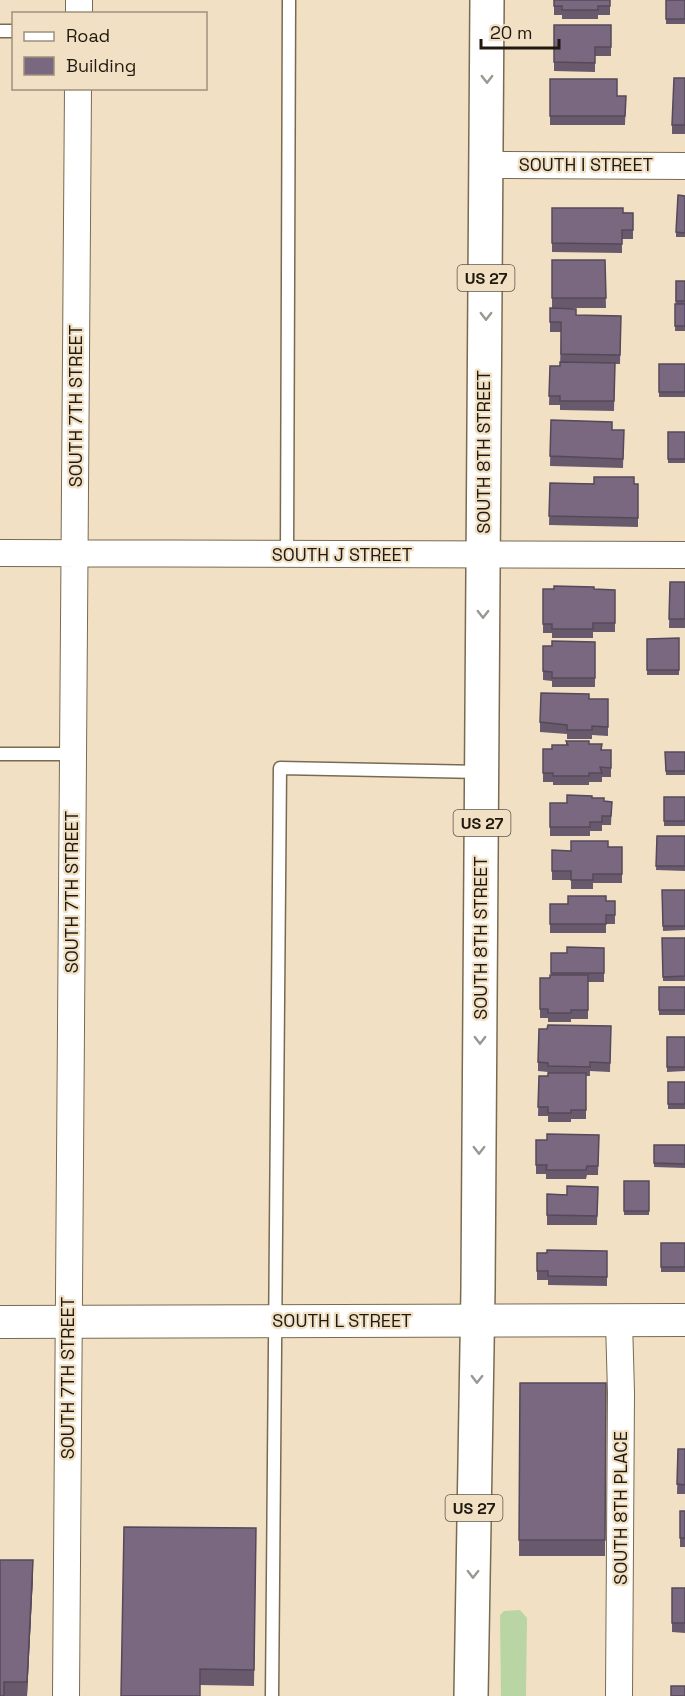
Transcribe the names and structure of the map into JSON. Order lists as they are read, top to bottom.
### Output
{
  "streets": {
    "highway": ["US 27", "SOUTH 8TH STREET"],
    "street": [
      "SOUTH I STREET",
      "SOUTH 7TH STREET",
      "SOUTH J STREET",
      "SOUTH L STREET",
      "SOUTH 8TH PLACE"
    ]
  },
  "crossings": [
    ["SOUTH I STREET", "SOUTH 8TH STREET"],
    ["SOUTH 7TH STREET", "SOUTH J STREET"],
    ["SOUTH 7TH STREET", "SOUTH L STREET"],
    ["SOUTH 8TH STREET", "SOUTH J STREET"],
    ["SOUTH 8TH STREET", "SOUTH L STREET"],
    ["SOUTH L STREET", "SOUTH 8TH PLACE"]
  ],
  "one_way": ["SOUTH 8TH STREET"],
  "legend": ["Road", "Building"],
  "scale_bar": "20 m"
}
